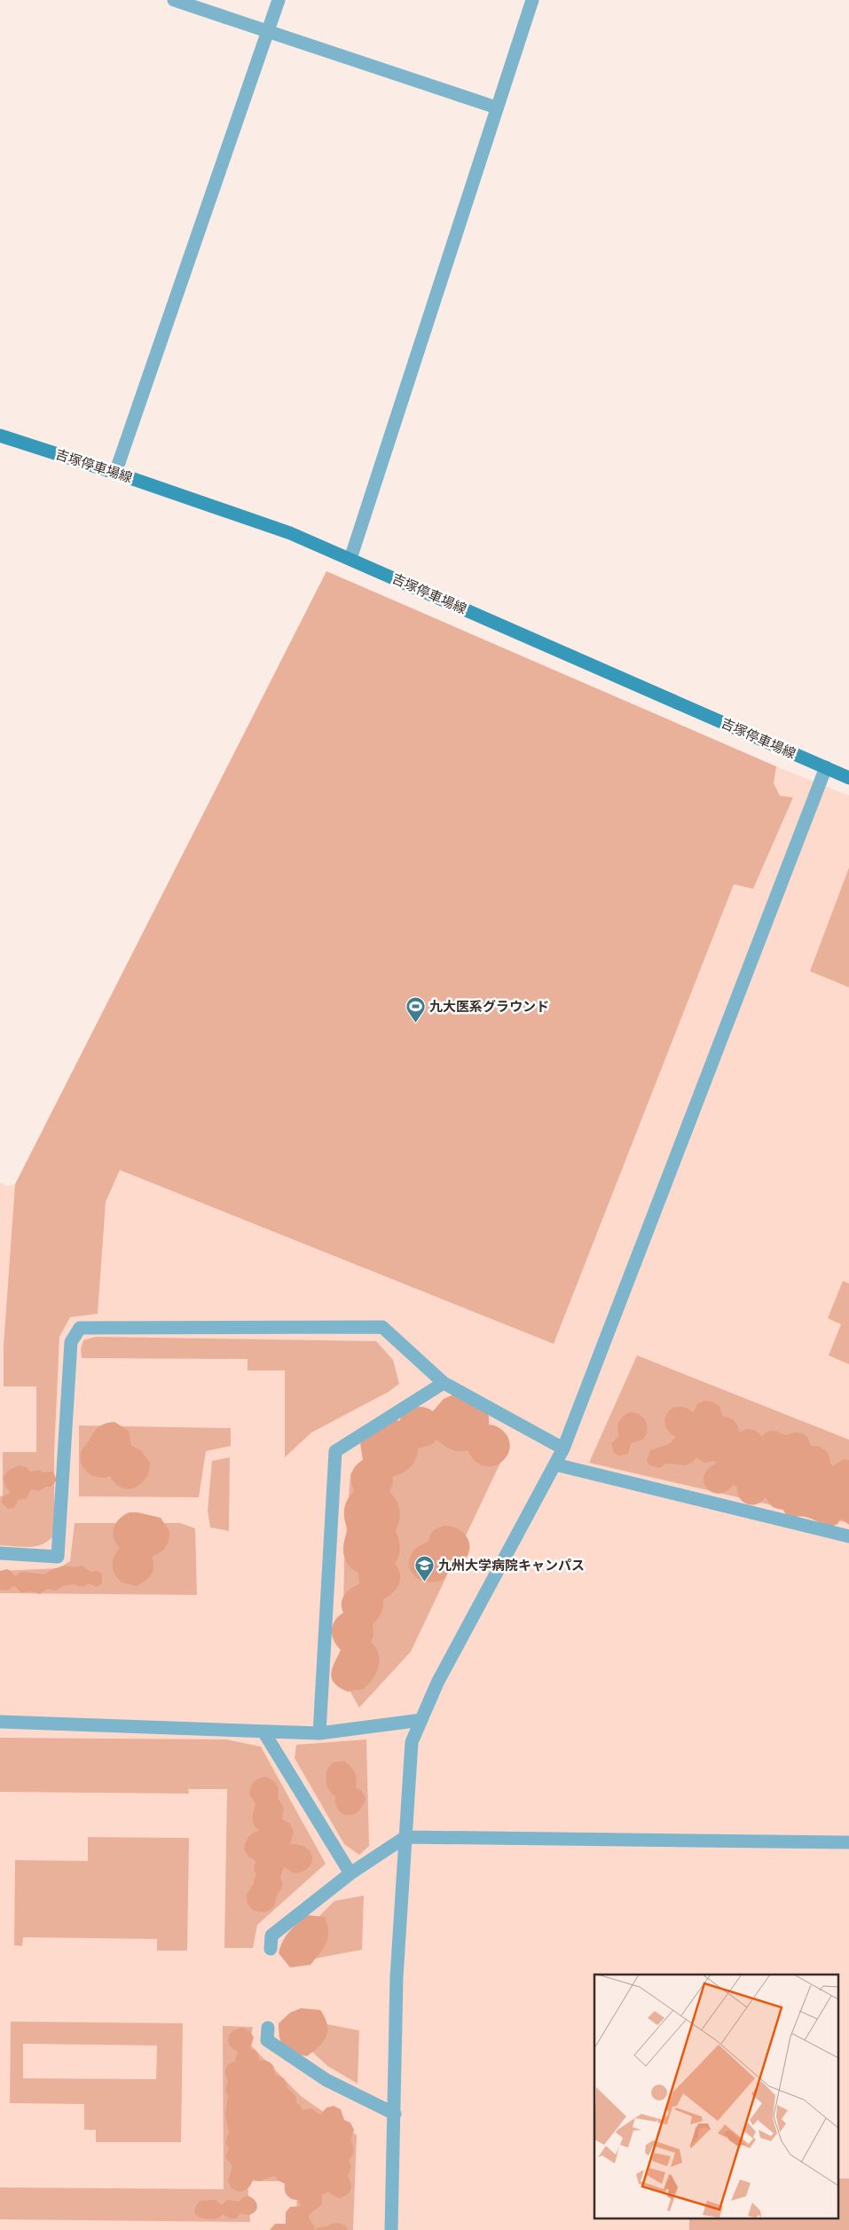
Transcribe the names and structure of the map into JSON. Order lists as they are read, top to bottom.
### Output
{
  "streets": {
    "main road": ["吉塚停車場線"]
  },
  "places": {
    "sports": ["九大医系グラウンド"],
    "school or university": ["九州大学病院キャンパス"]
  }
}
